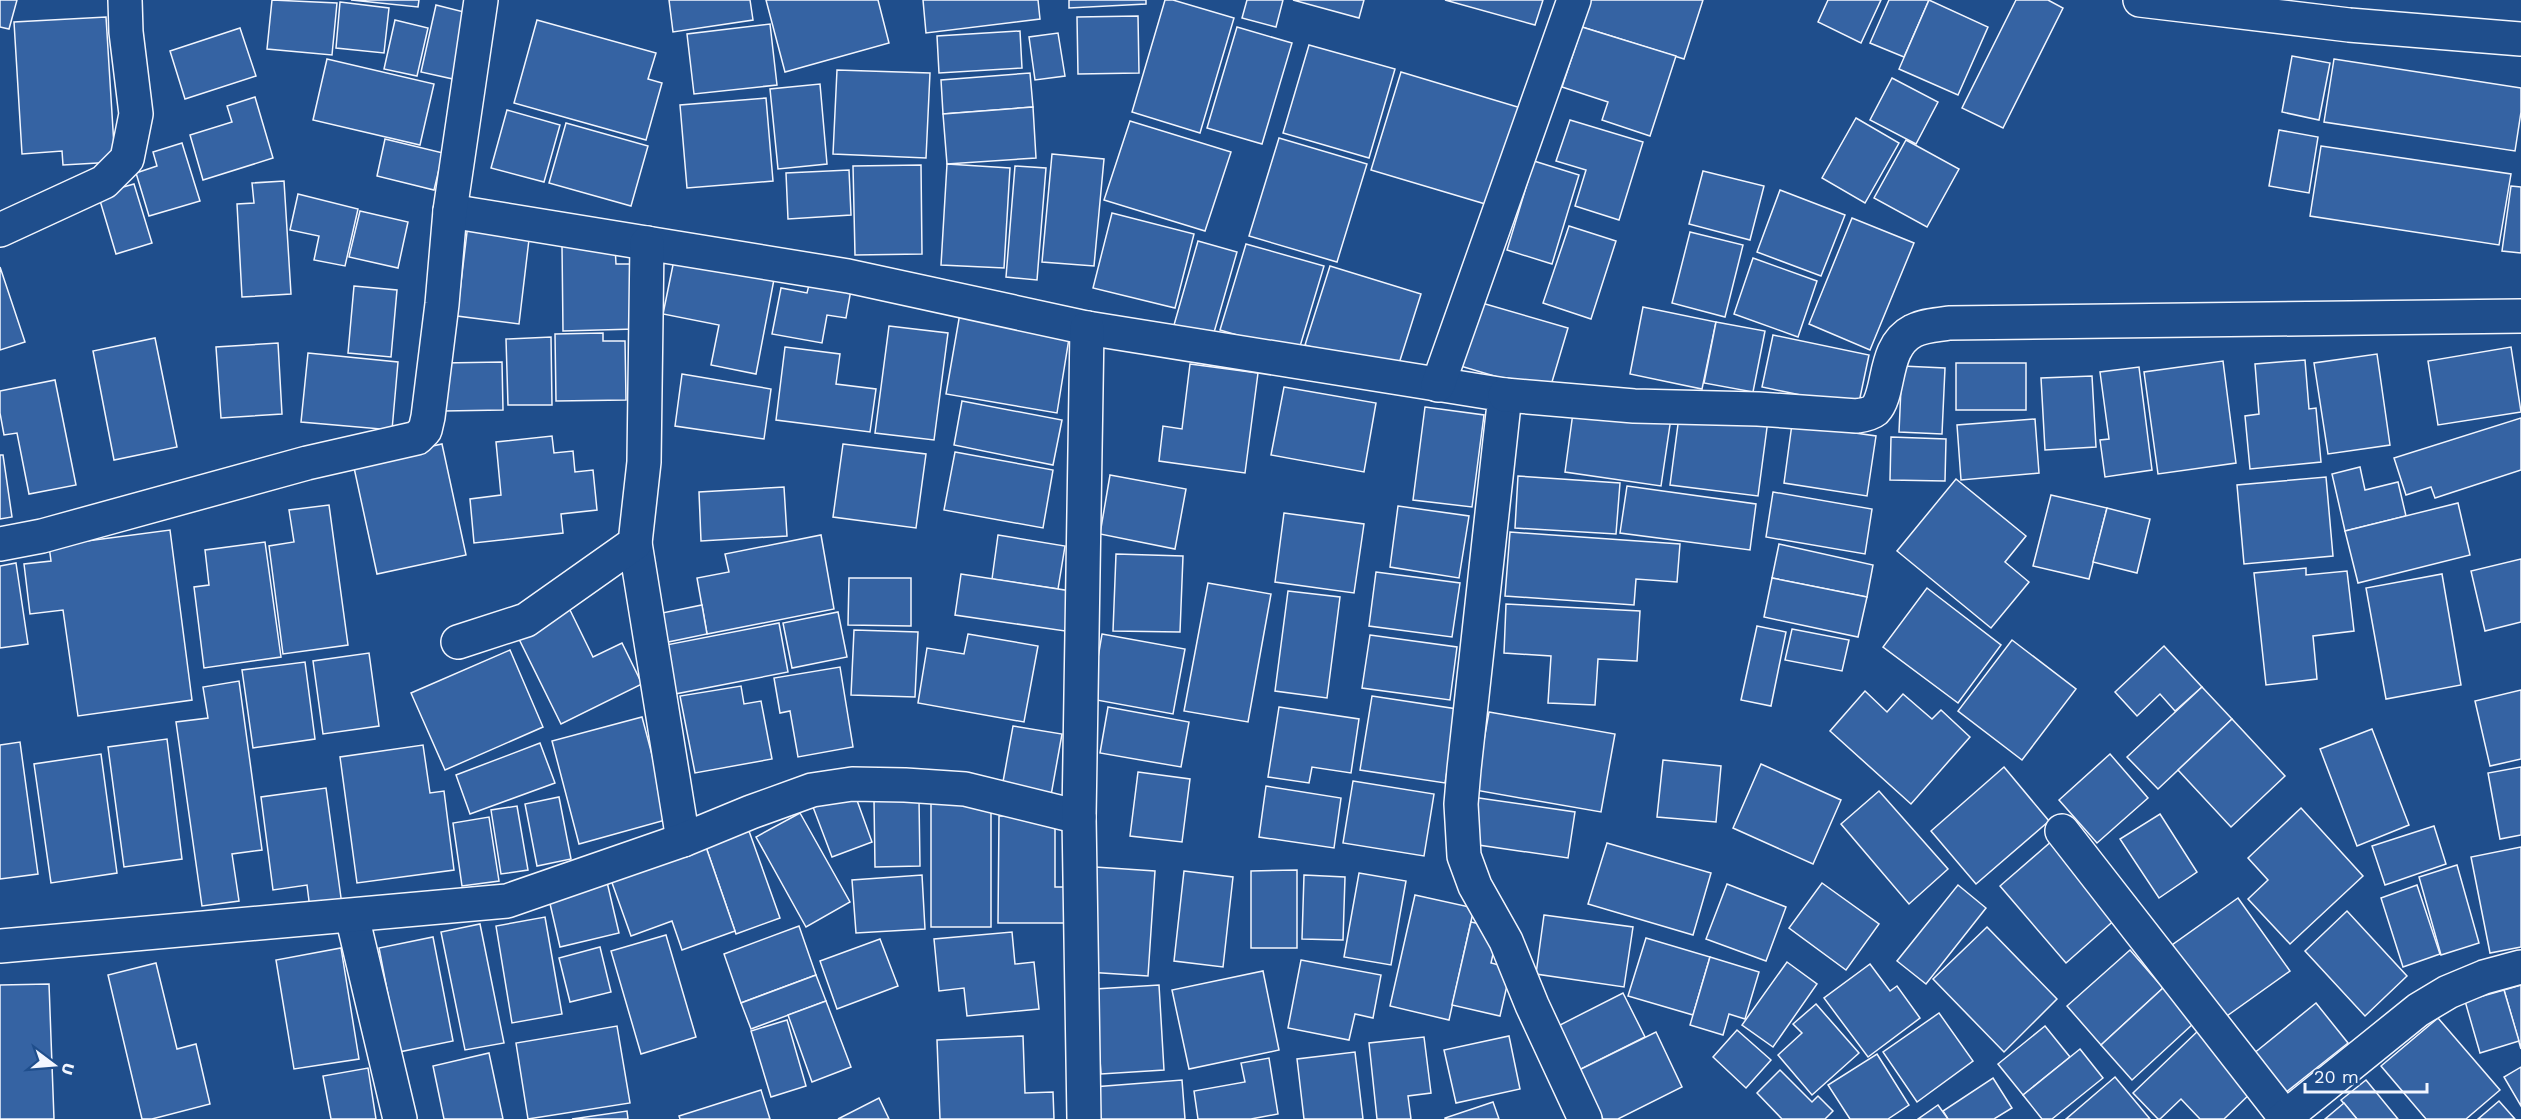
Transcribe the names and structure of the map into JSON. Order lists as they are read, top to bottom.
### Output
{
  "scale_bar": "20 m",
  "north": "right"
}
